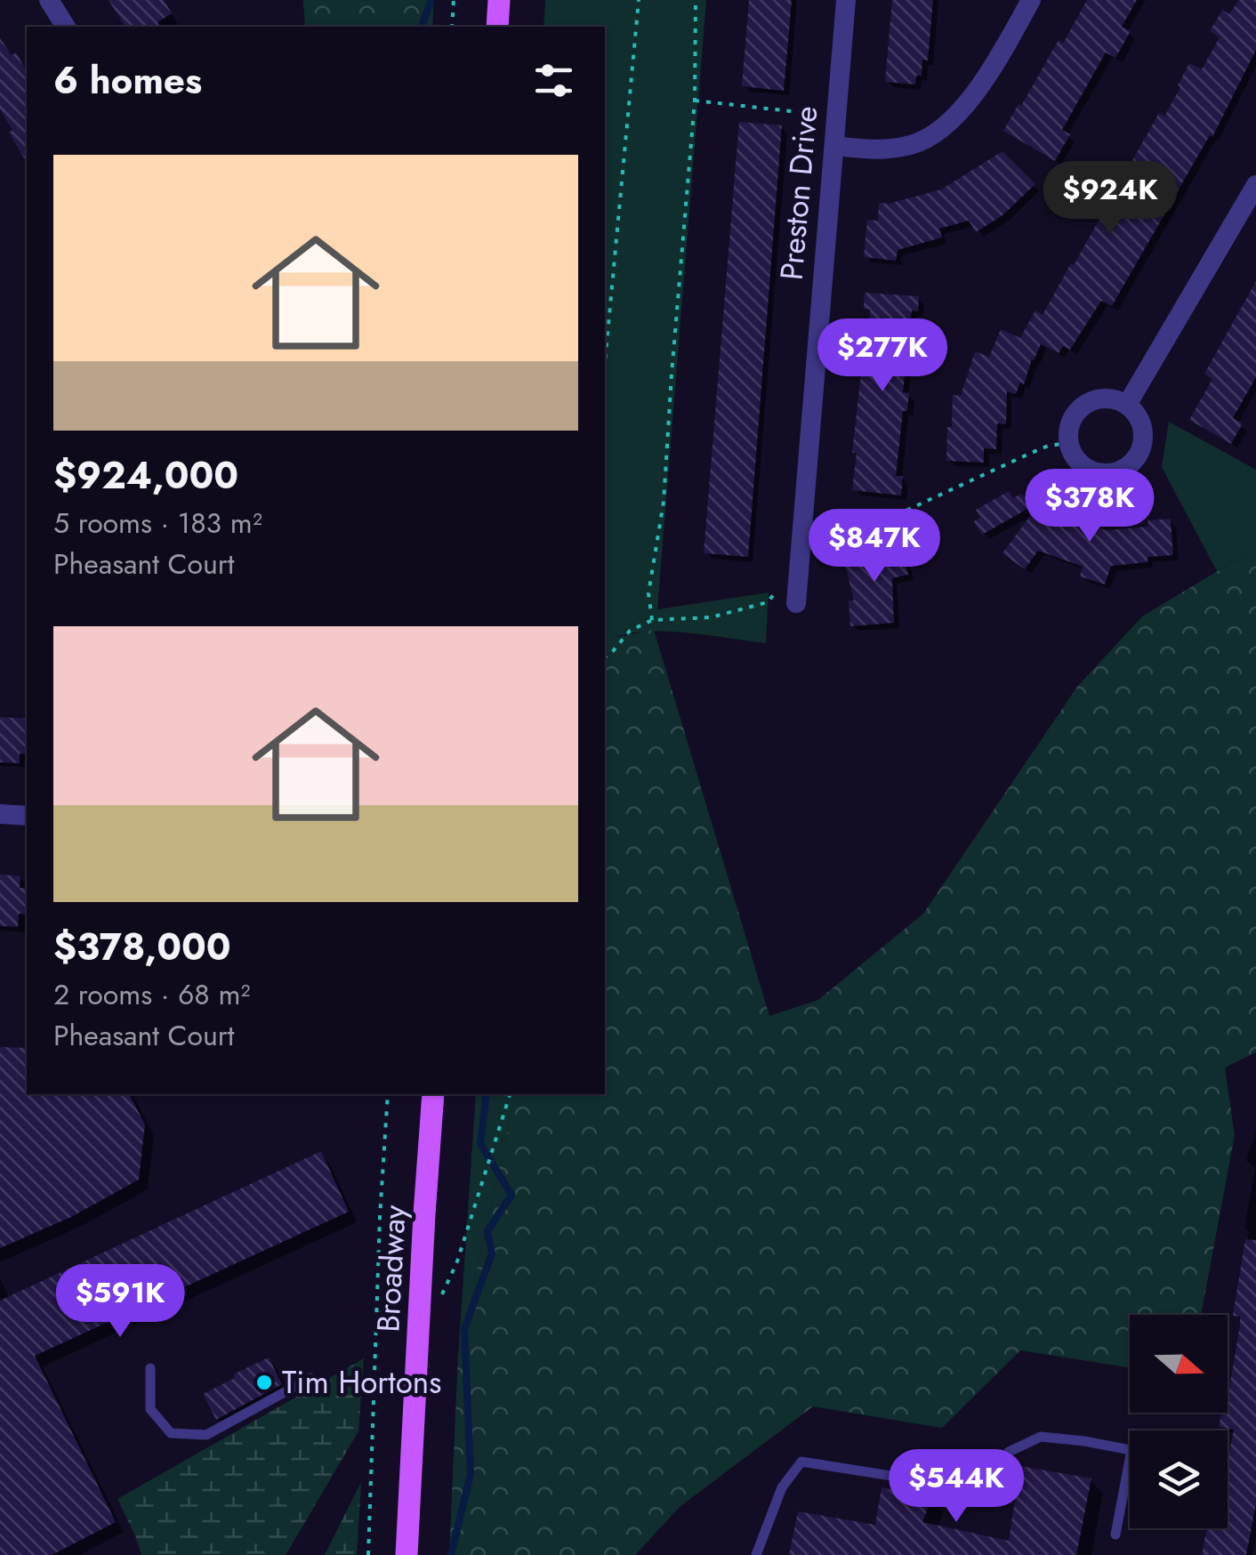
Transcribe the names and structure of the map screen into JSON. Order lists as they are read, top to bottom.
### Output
{
  "streets": {
    "main road": ["Broadway"],
    "street": ["Preston Drive"]
  },
  "places": ["Tim Hortons"],
  "north": "right",
  "page": {
    "heading": "6 homes",
    "list": [
      {
        "name": "$924,000",
        "note": "5 rooms · 183 m² · Pheasant Court"
      },
      {
        "name": "$378,000",
        "note": "2 rooms · 68 m² · Pheasant Court"
      }
    ],
    "price": [
      "$924K",
      "$277K",
      "$378K",
      "$847K",
      "$591K",
      "$544K"
    ]
  }
}
